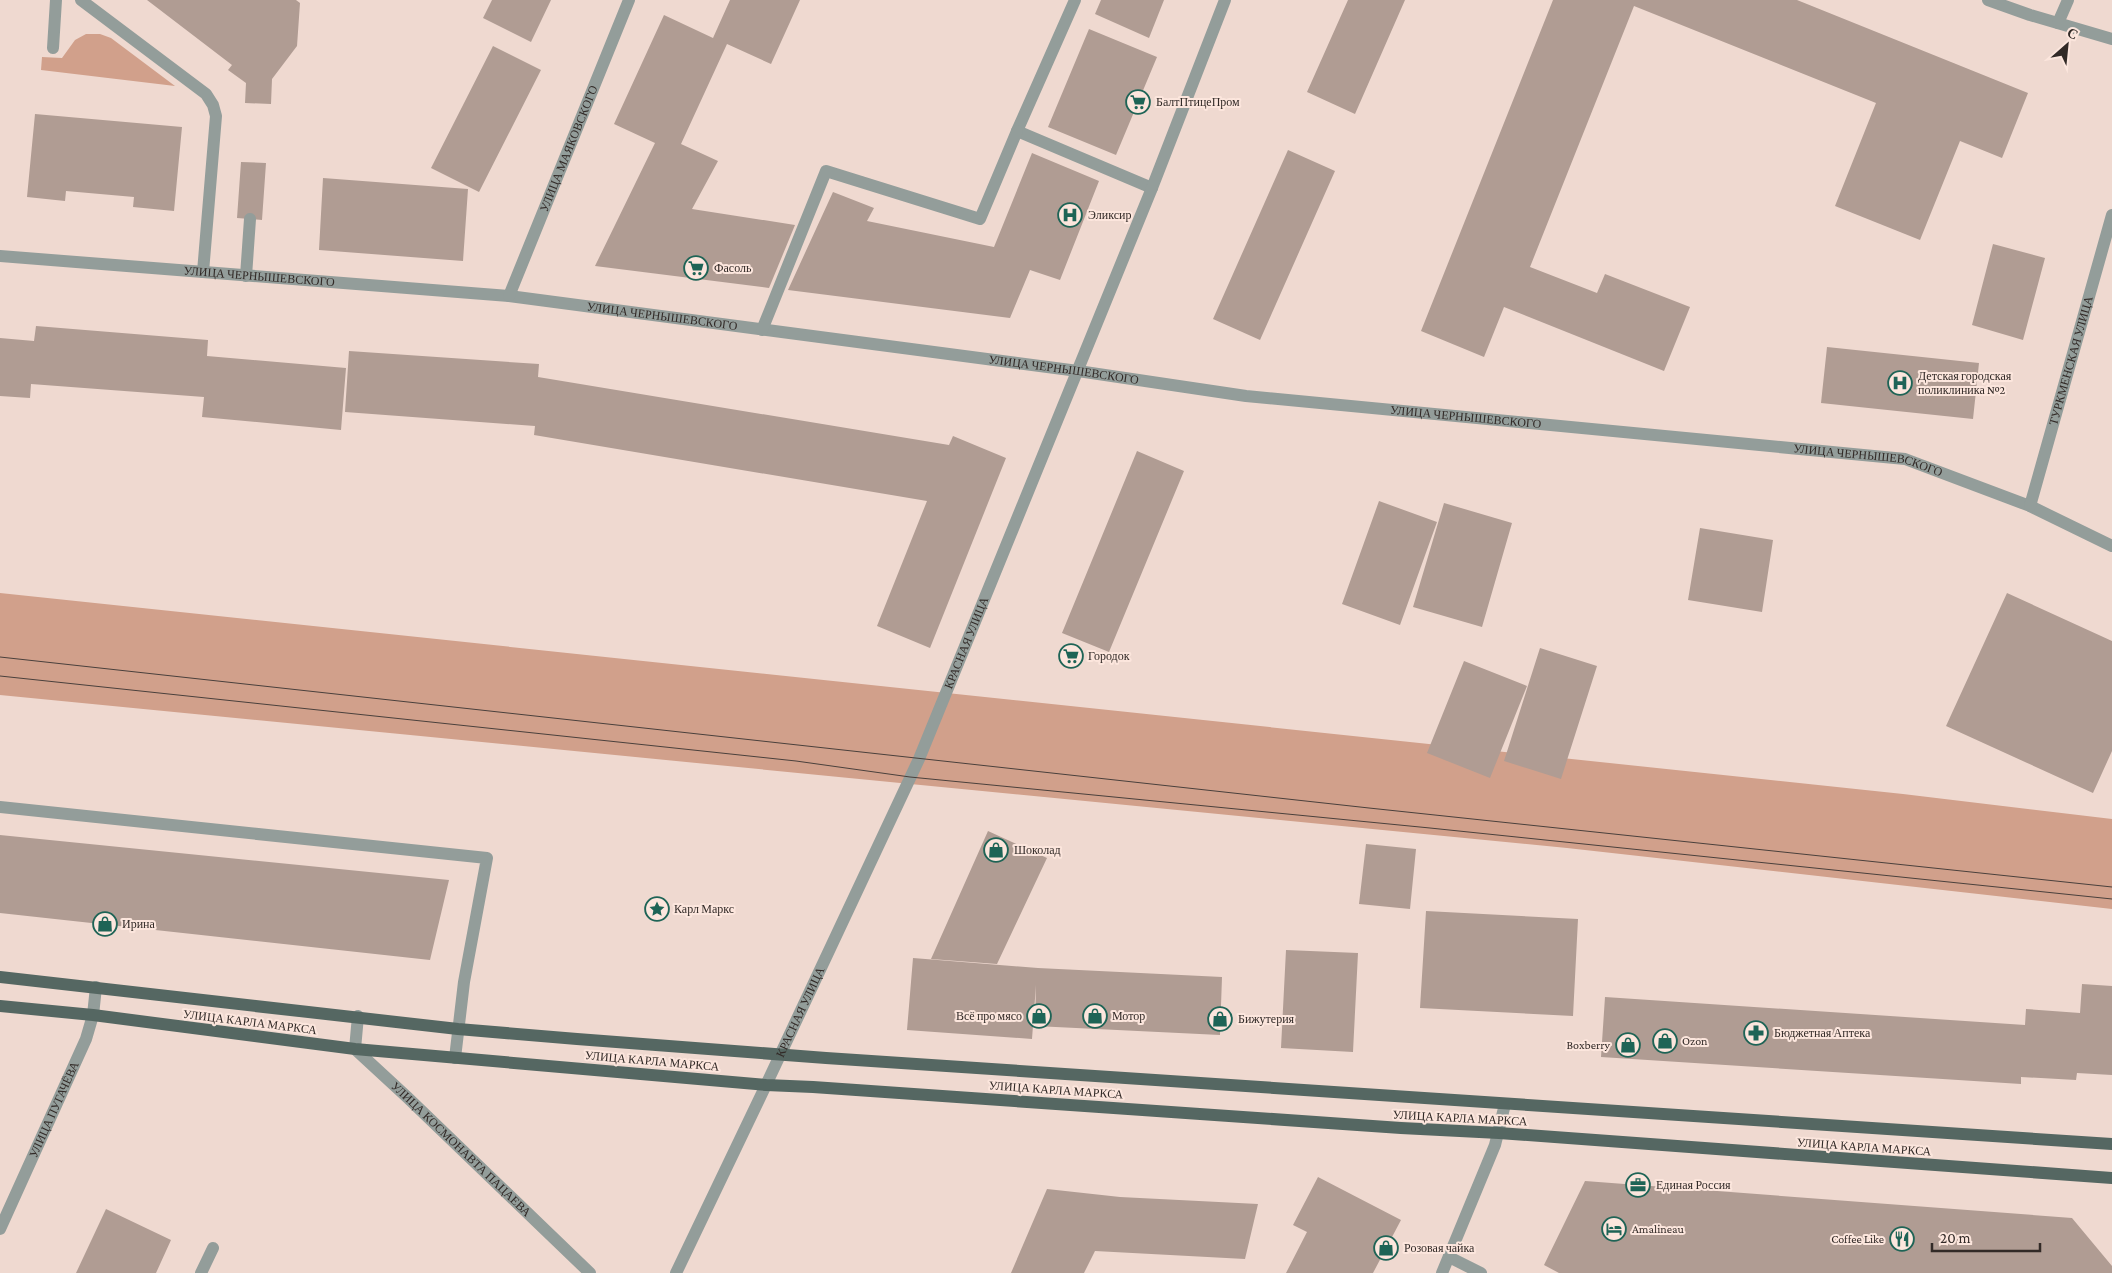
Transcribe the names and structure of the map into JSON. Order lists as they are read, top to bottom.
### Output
{
  "streets": {
    "main road": ["УЛИЦА КАРЛА МАРКСА"],
    "street": [
      "УЛИЦА МАЯКОВСКОГО",
      "УЛИЦА ЧЕРНЫШЕВСКОГО",
      "ТУРКМЕНСКАЯ УЛИЦА",
      "КРАСНАЯ УЛИЦА",
      "УЛИЦА ПУГАЧЁВА",
      "УЛИЦА КОСМОНАВТА ПАЦАЕВА"
    ]
  },
  "crossings": [
    ["УЛИЦА МАЯКОВСКОГО", "УЛИЦА ЧЕРНЫШЕВСКОГО"],
    ["УЛИЦА ЧЕРНЫШЕВСКОГО", "ТУРКМЕНСКАЯ УЛИЦА"],
    ["УЛИЦА ЧЕРНЫШЕВСКОГО", "КРАСНАЯ УЛИЦА"],
    ["КРАСНАЯ УЛИЦА", "УЛИЦА КАРЛА МАРКСА"],
    ["УЛИЦА КАРЛА МАРКСА", "УЛИЦА ПУГАЧЁВА"],
    ["УЛИЦА КАРЛА МАРКСА", "УЛИЦА КОСМОНАВТА ПАЦАЕВА"]
  ],
  "places": {
    "supermarket": ["БалтПтицеПром", "Фасоль", "Городок"],
    "hospital": ["Эликсир", "Детская городская поликлиника №2"],
    "shop": [
      "Шоколад",
      "Ирина",
      "Всё про мясо",
      "Мотор",
      "Бижутерия",
      "Ozon",
      "Boxberry",
      "Розовая чайка"
    ],
    "place": ["Карл Маркс"],
    "pharmacy": ["Бюджетная Аптека"],
    "office": ["Единая Россия"],
    "hotel": ["Amalineau"],
    "restaurant": ["Coffee Like"]
  },
  "scale_bar": "20 m",
  "north": "top right"
}
